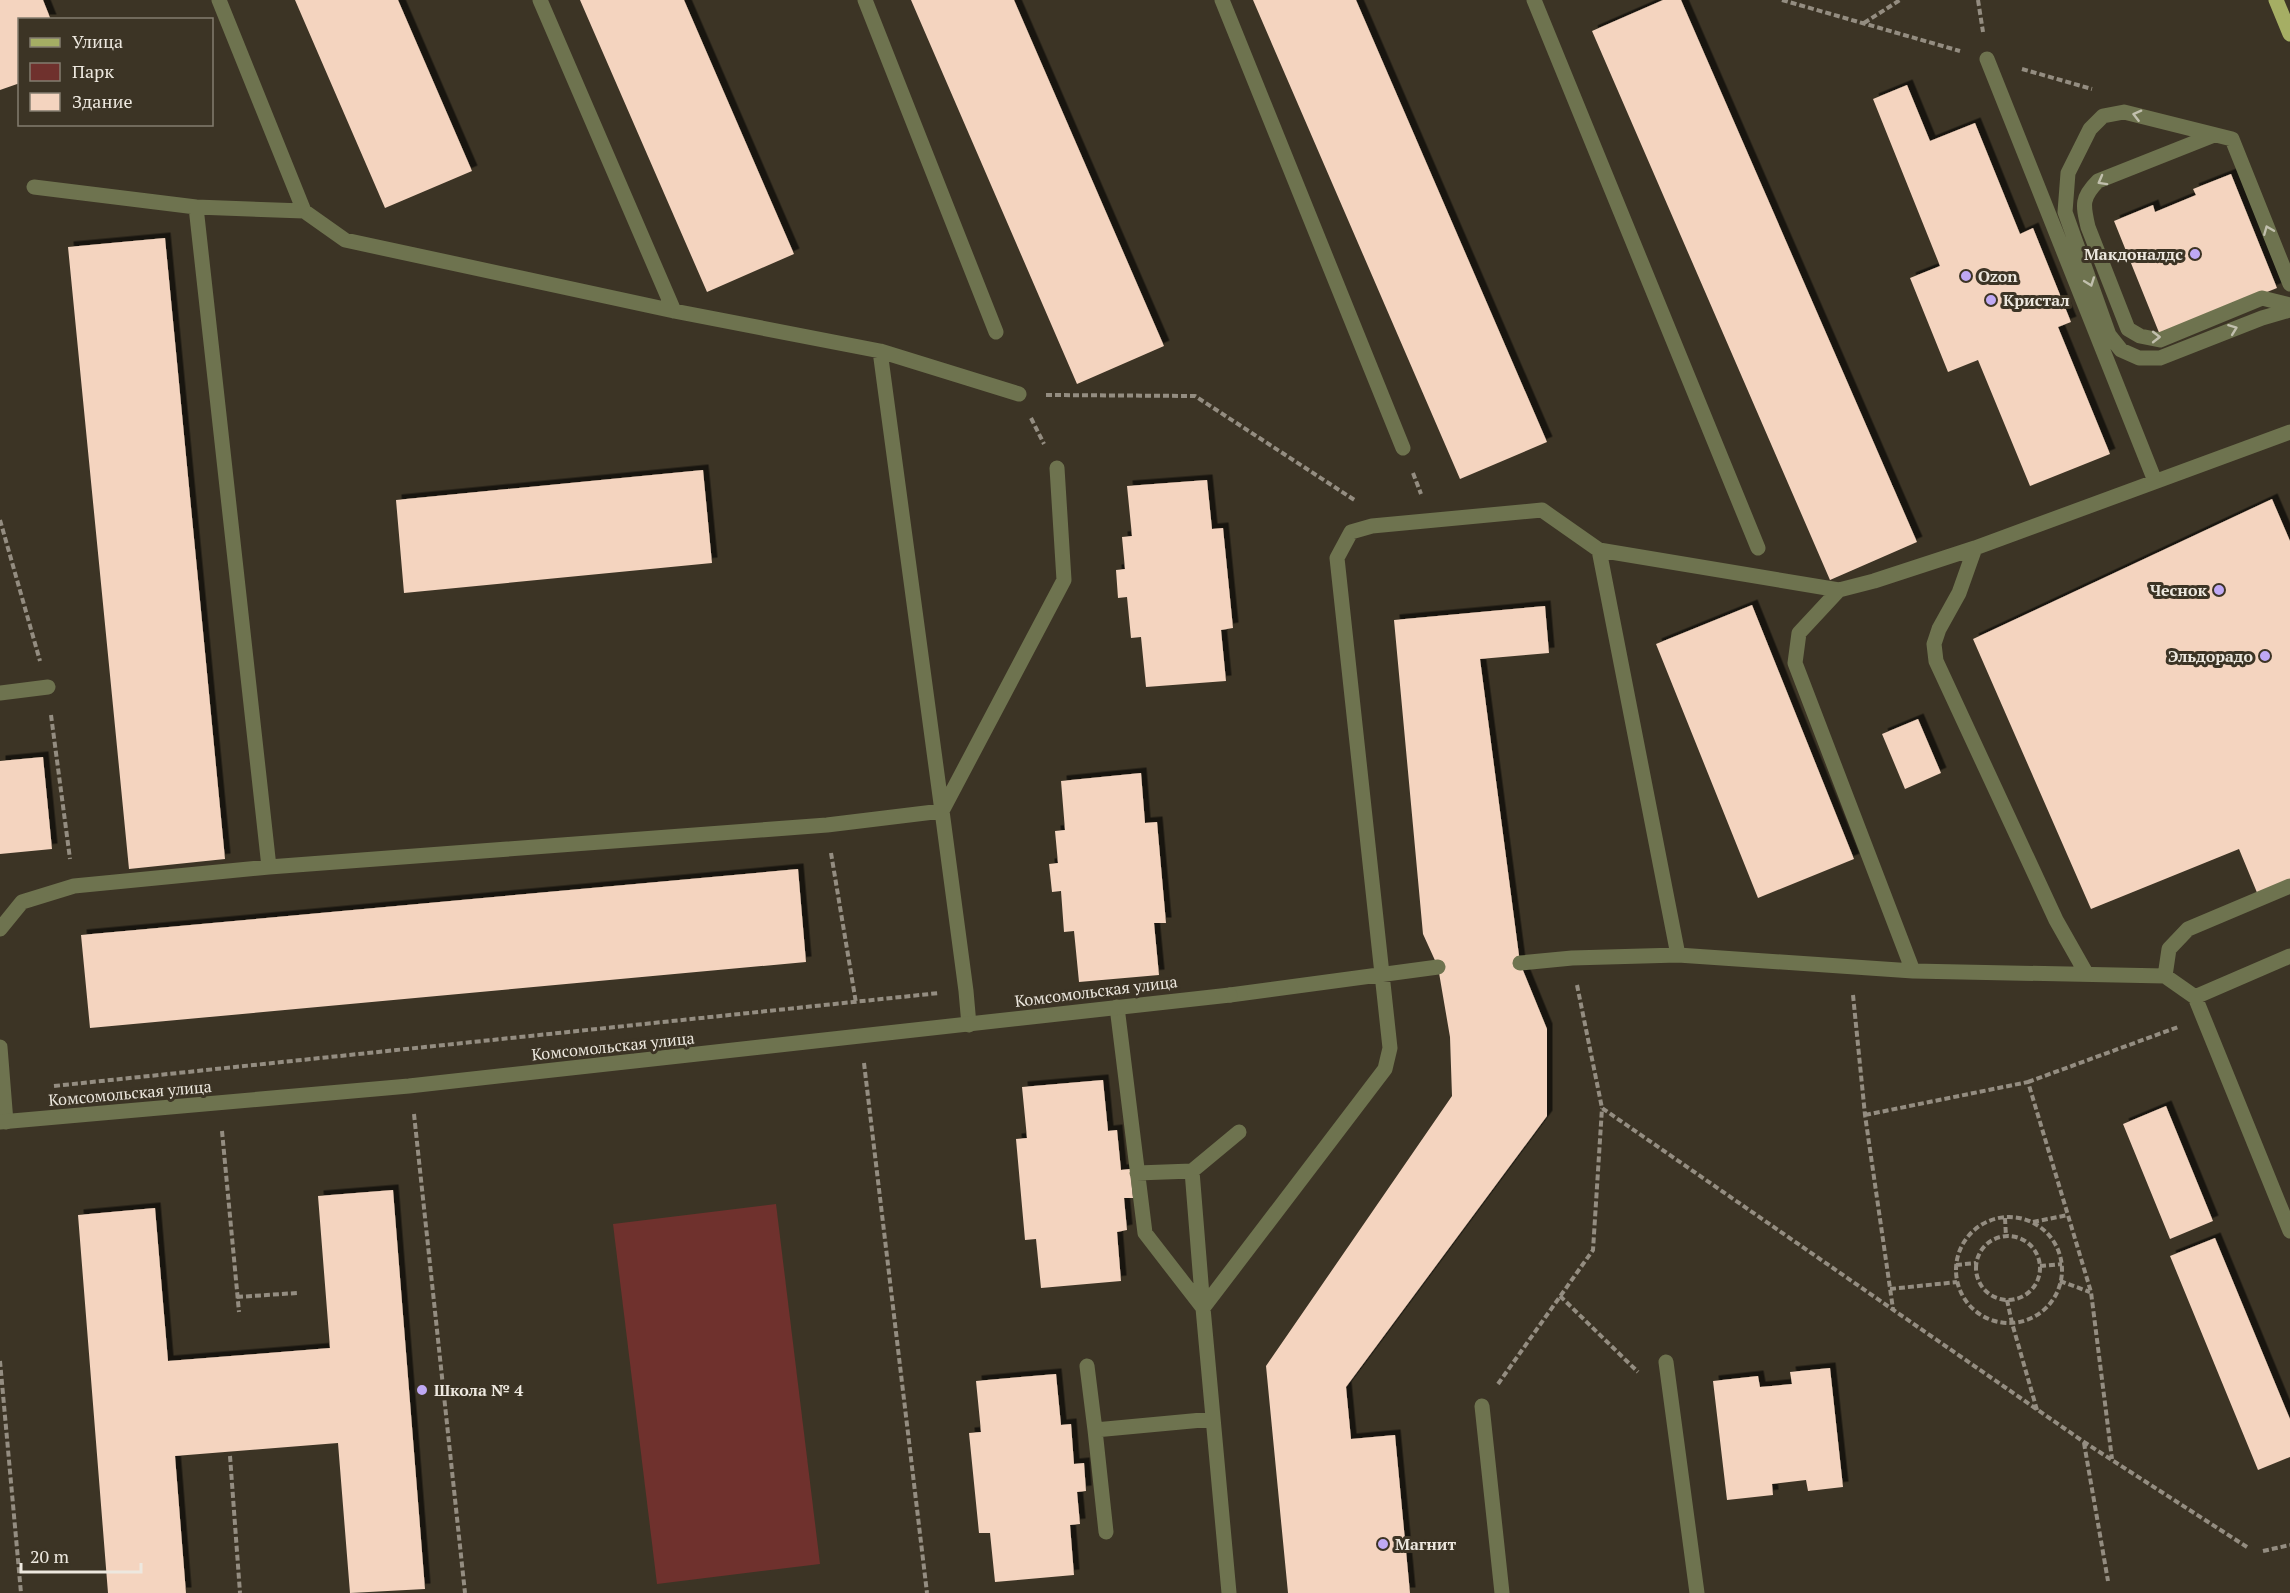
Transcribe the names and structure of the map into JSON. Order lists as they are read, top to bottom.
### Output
{
  "streets": {
    "street": ["Комсомольская улица"]
  },
  "places": [
    "Макдоналдс",
    "Ozon",
    "Кристал",
    "Чеснок",
    "Эльдорадо",
    "Школа № 4",
    "Магнит"
  ],
  "legend": ["Улица", "Парк", "Здание"],
  "scale_bar": "20 m"
}
